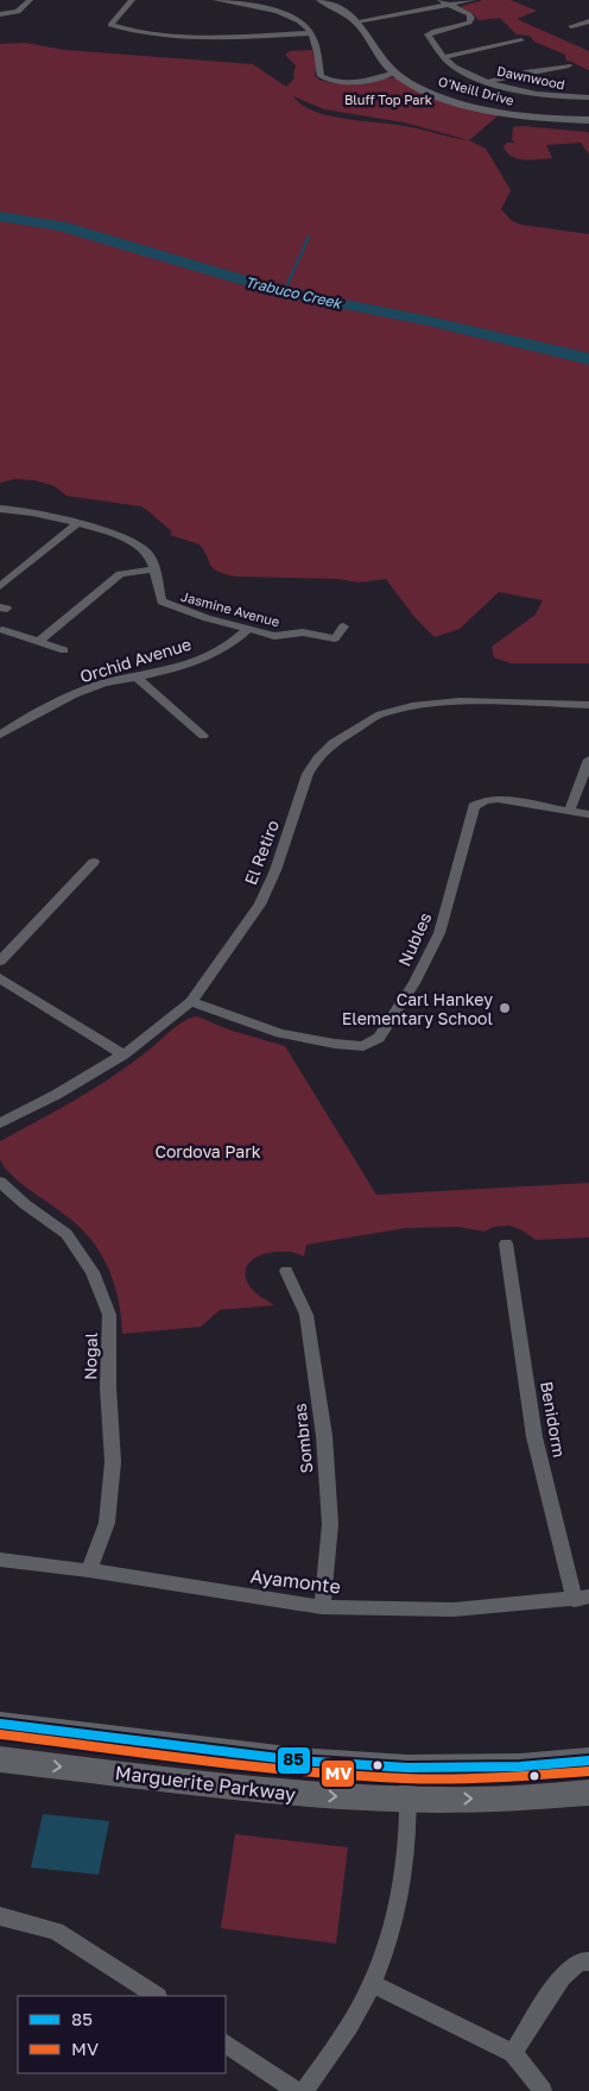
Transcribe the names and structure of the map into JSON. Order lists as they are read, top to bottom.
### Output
{
  "streets": {
    "main road": ["O'Neill Drive", "Marguerite Parkway"],
    "street": [
      "Dawnwood",
      "Jasmine Avenue",
      "Orchid Avenue",
      "El Retiro",
      "Nubles",
      "Nogal",
      "Benidorm",
      "Sombras",
      "Ayamonte"
    ]
  },
  "crossings": [
    ["Jasmine Avenue", "Orchid Avenue"],
    ["El Retiro", "Nubles"],
    ["Nogal", "Ayamonte"],
    ["Benidorm", "Ayamonte"],
    ["Sombras", "Ayamonte"]
  ],
  "water": ["Trabuco Creek"],
  "parks": ["Bluff Top Park", "Cordova Park"],
  "places": ["Carl Hankey Elementary School"],
  "lines": ["transit line 85", "transit line MV"],
  "legend": ["85", "MV"]
}
